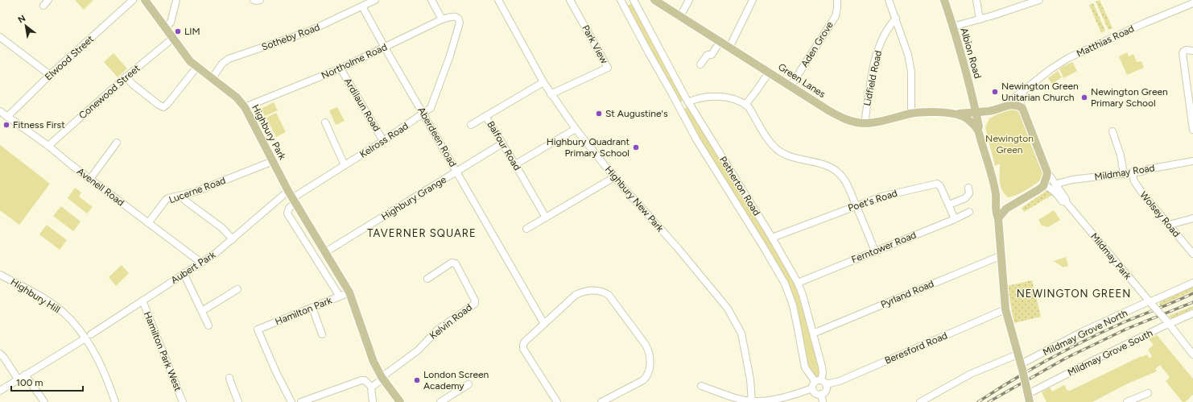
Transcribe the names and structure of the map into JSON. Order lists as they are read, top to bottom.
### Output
{
  "streets": {
    "main road": ["Albion Road", "Green Lanes", "Highbury Park"],
    "street": [
      "Sotheby Road",
      "Matthias Road",
      "Park View",
      "Aden Grove",
      "Elwood Street",
      "Northolme Road",
      "Lidfield Road",
      "Conewood Street",
      "Ardilaun Road",
      "Aberdeen Road",
      "Kelross Road",
      "Balfour Road",
      "Mildmay Road",
      "Petherton Road",
      "Avenell Road",
      "Lucerne Road",
      "Highbury Grange",
      "Highbury New Park",
      "Poet's Road",
      "Wolsey Road",
      "Ferntower Road",
      "Mildmay Park",
      "Aubert Park",
      "Pyrland Road",
      "Highbury Hill",
      "Hamilton Park",
      "Kelvin Road",
      "Mildmay Grove North",
      "Beresford Road",
      "Hamilton Park West",
      "Mildmay Grove South"
    ]
  },
  "crossings": [
    ["Sotheby Road", "Highbury Park"],
    ["Sotheby Road", "Aberdeen Road"],
    ["Park View", "Highbury New Park"],
    ["Aden Grove", "Green Lanes"],
    ["Albion Road", "Green Lanes"],
    ["Elwood Street", "Avenell Road"],
    ["Northolme Road", "Ardilaun Road"],
    ["Northolme Road", "Highbury Park"],
    ["Northolme Road", "Aberdeen Road"],
    ["Northolme Road", "Kelross Road"],
    ["Lidfield Road", "Green Lanes"],
    ["Conewood Street", "Highbury Park"],
    ["Conewood Street", "Avenell Road"],
    ["Ardilaun Road", "Kelross Road"],
    ["Highbury Park", "Kelross Road"],
    ["Highbury Park", "Lucerne Road"],
    ["Highbury Park", "Highbury Grange"],
    ["Highbury Park", "Aubert Park"],
    ["Highbury Park", "Hamilton Park"],
    ["Highbury Park", "Kelvin Road"],
    ["Aberdeen Road", "Kelross Road"],
    ["Aberdeen Road", "Highbury Grange"],
    ["Kelross Road", "Aubert Park"],
    ["Balfour Road", "Highbury Grange"],
    ["Balfour Road", "Highbury New Park"],
    ["Mildmay Road", "Wolsey Road"],
    ["Mildmay Road", "Mildmay Park"],
    ["Petherton Road", "Poet's Road"],
    ["Petherton Road", "Ferntower Road"],
    ["Petherton Road", "Pyrland Road"],
    ["Petherton Road", "Beresford Road"],
    ["Avenell Road", "Lucerne Road"],
    ["Avenell Road", "Aubert Park"],
    ["Poet's Road", "Ferntower Road"],
    ["Mildmay Park", "Mildmay Grove North"],
    ["Mildmay Park", "Mildmay Grove South"],
    ["Aubert Park", "Hamilton Park West"]
  ],
  "districts": ["TAVERNER SQUARE", "NEWINGTON GREEN"],
  "parks": ["Newington Green"],
  "places": [
    "LIM",
    "Newington Green Unitarian Church",
    "Newington Green Primary School",
    "St Augustine's",
    "Fitness First",
    "Highbury Quadrant Primary School",
    "London Screen Academy"
  ],
  "scale_bar": "100 m",
  "north": "top left"
}
